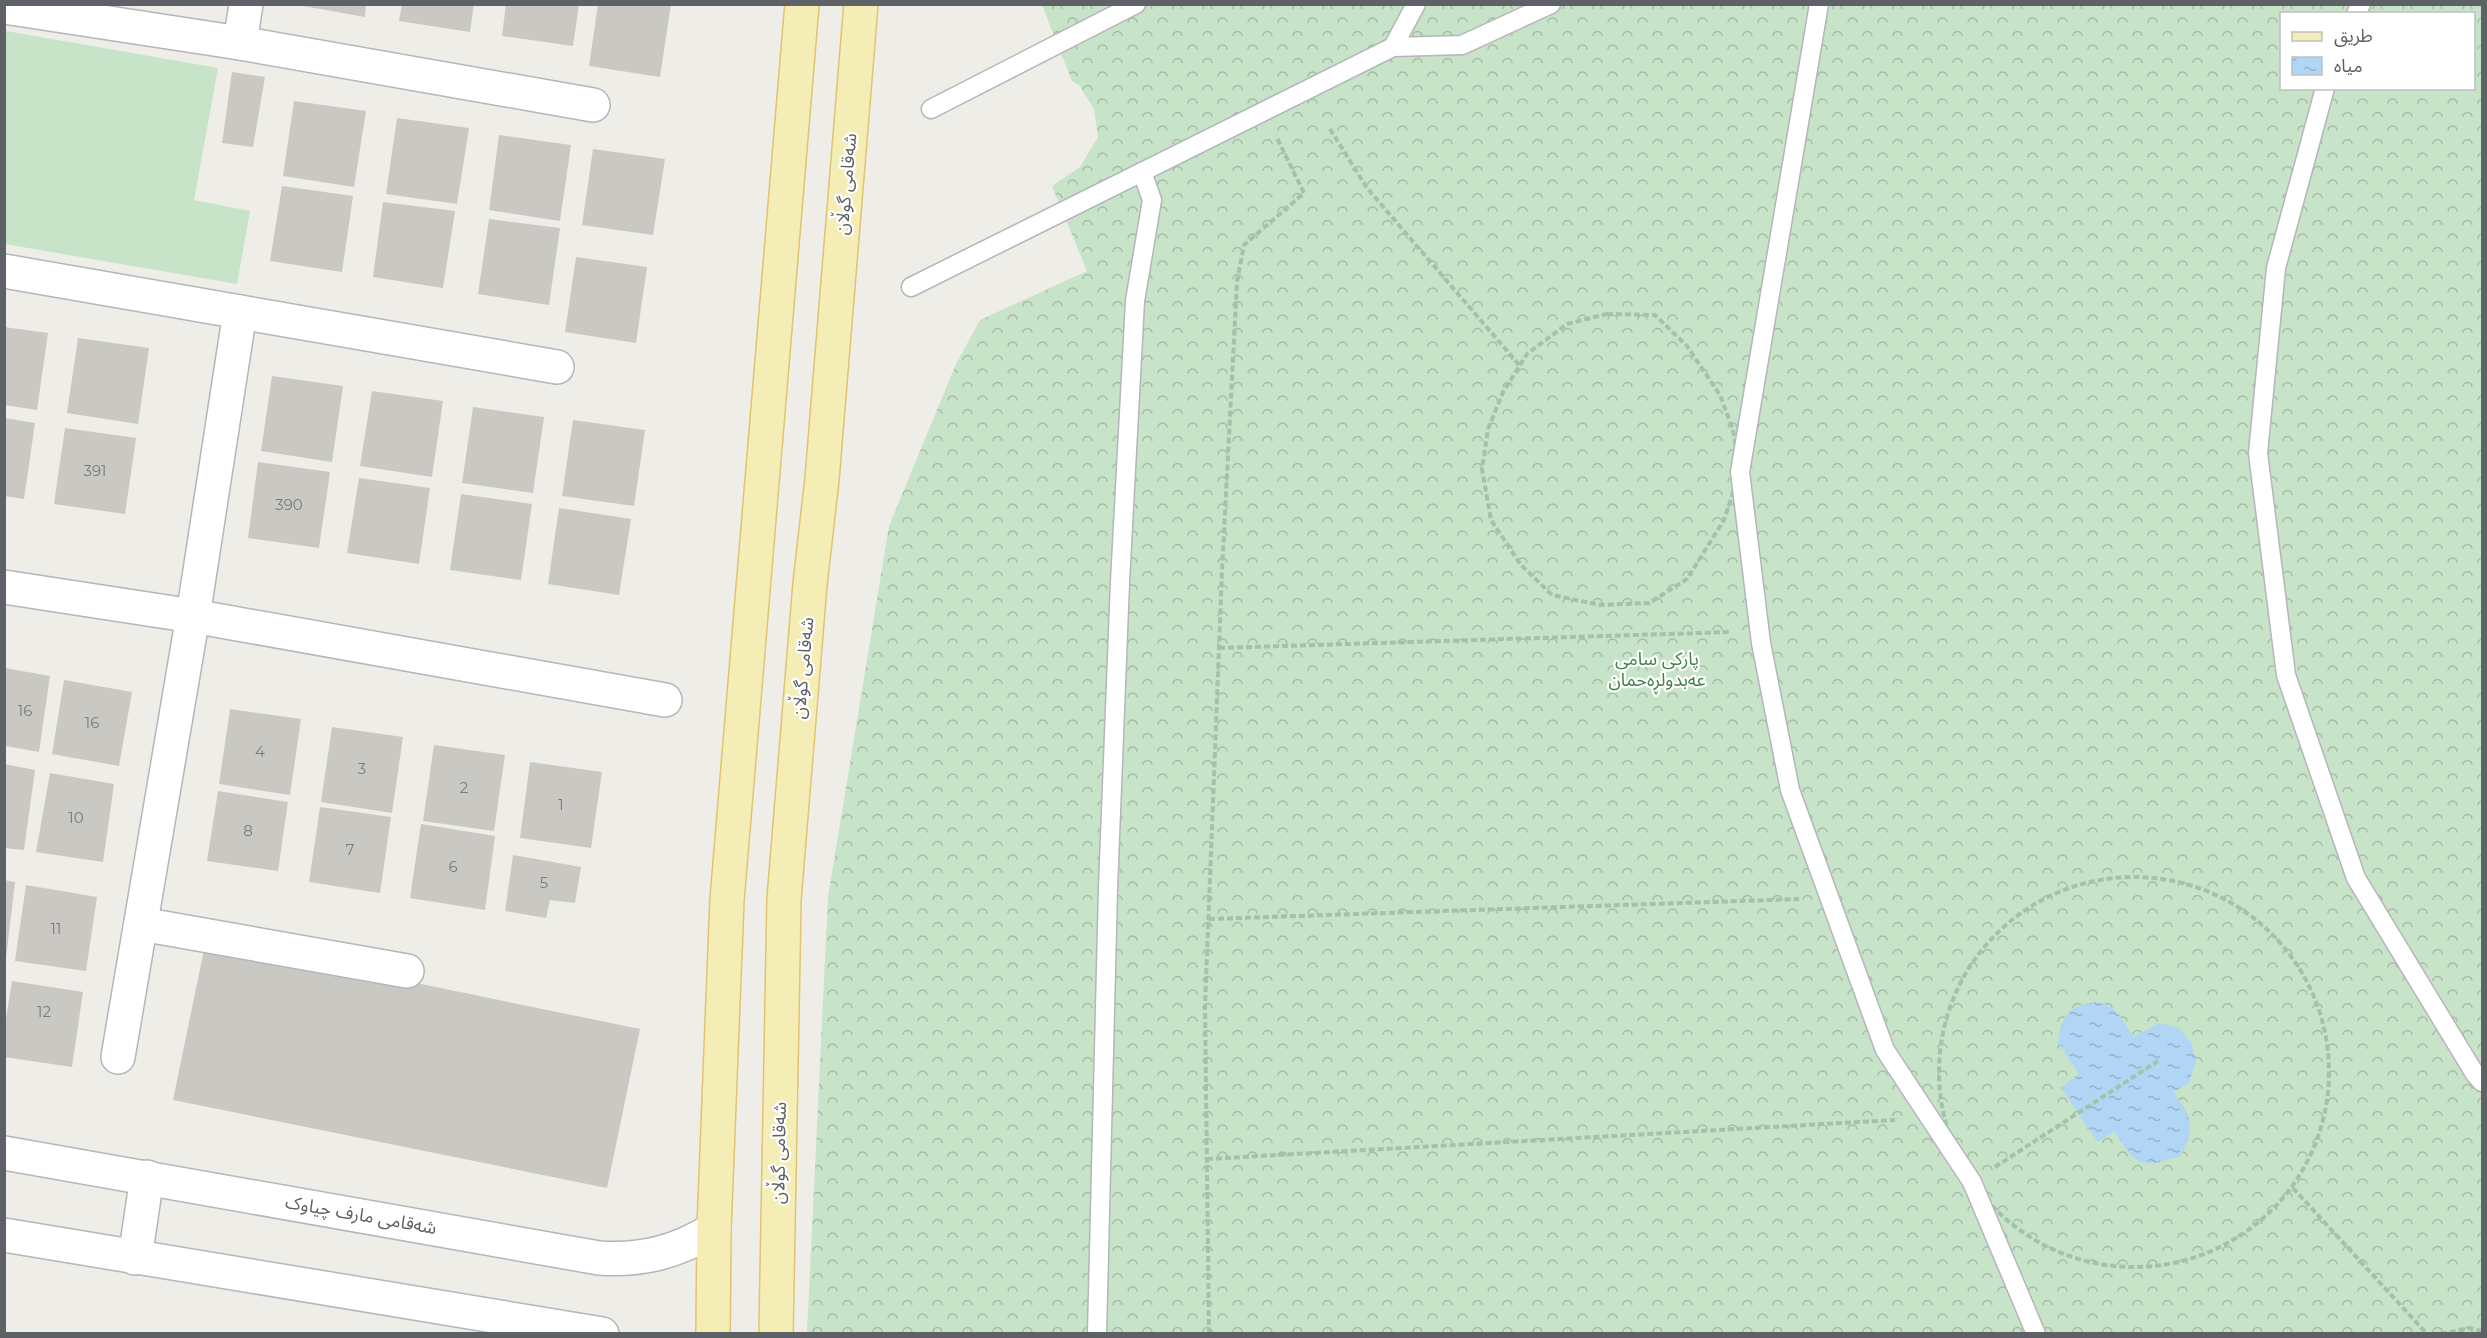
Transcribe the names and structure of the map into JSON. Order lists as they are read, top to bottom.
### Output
{
  "streets": {
    "main road": ["شەقامی گوڵان"],
    "street": ["شەقامی مارف چیاوک"]
  },
  "parks": ["پارکی سامی عەبدولڕەحمان"],
  "house_numbers": [
    "391",
    "390",
    "16",
    "16",
    "4",
    "3",
    "2",
    "1",
    "10",
    "8",
    "7",
    "6",
    "5",
    "11",
    "12"
  ],
  "legend": ["طريق", "مياه"]
}
